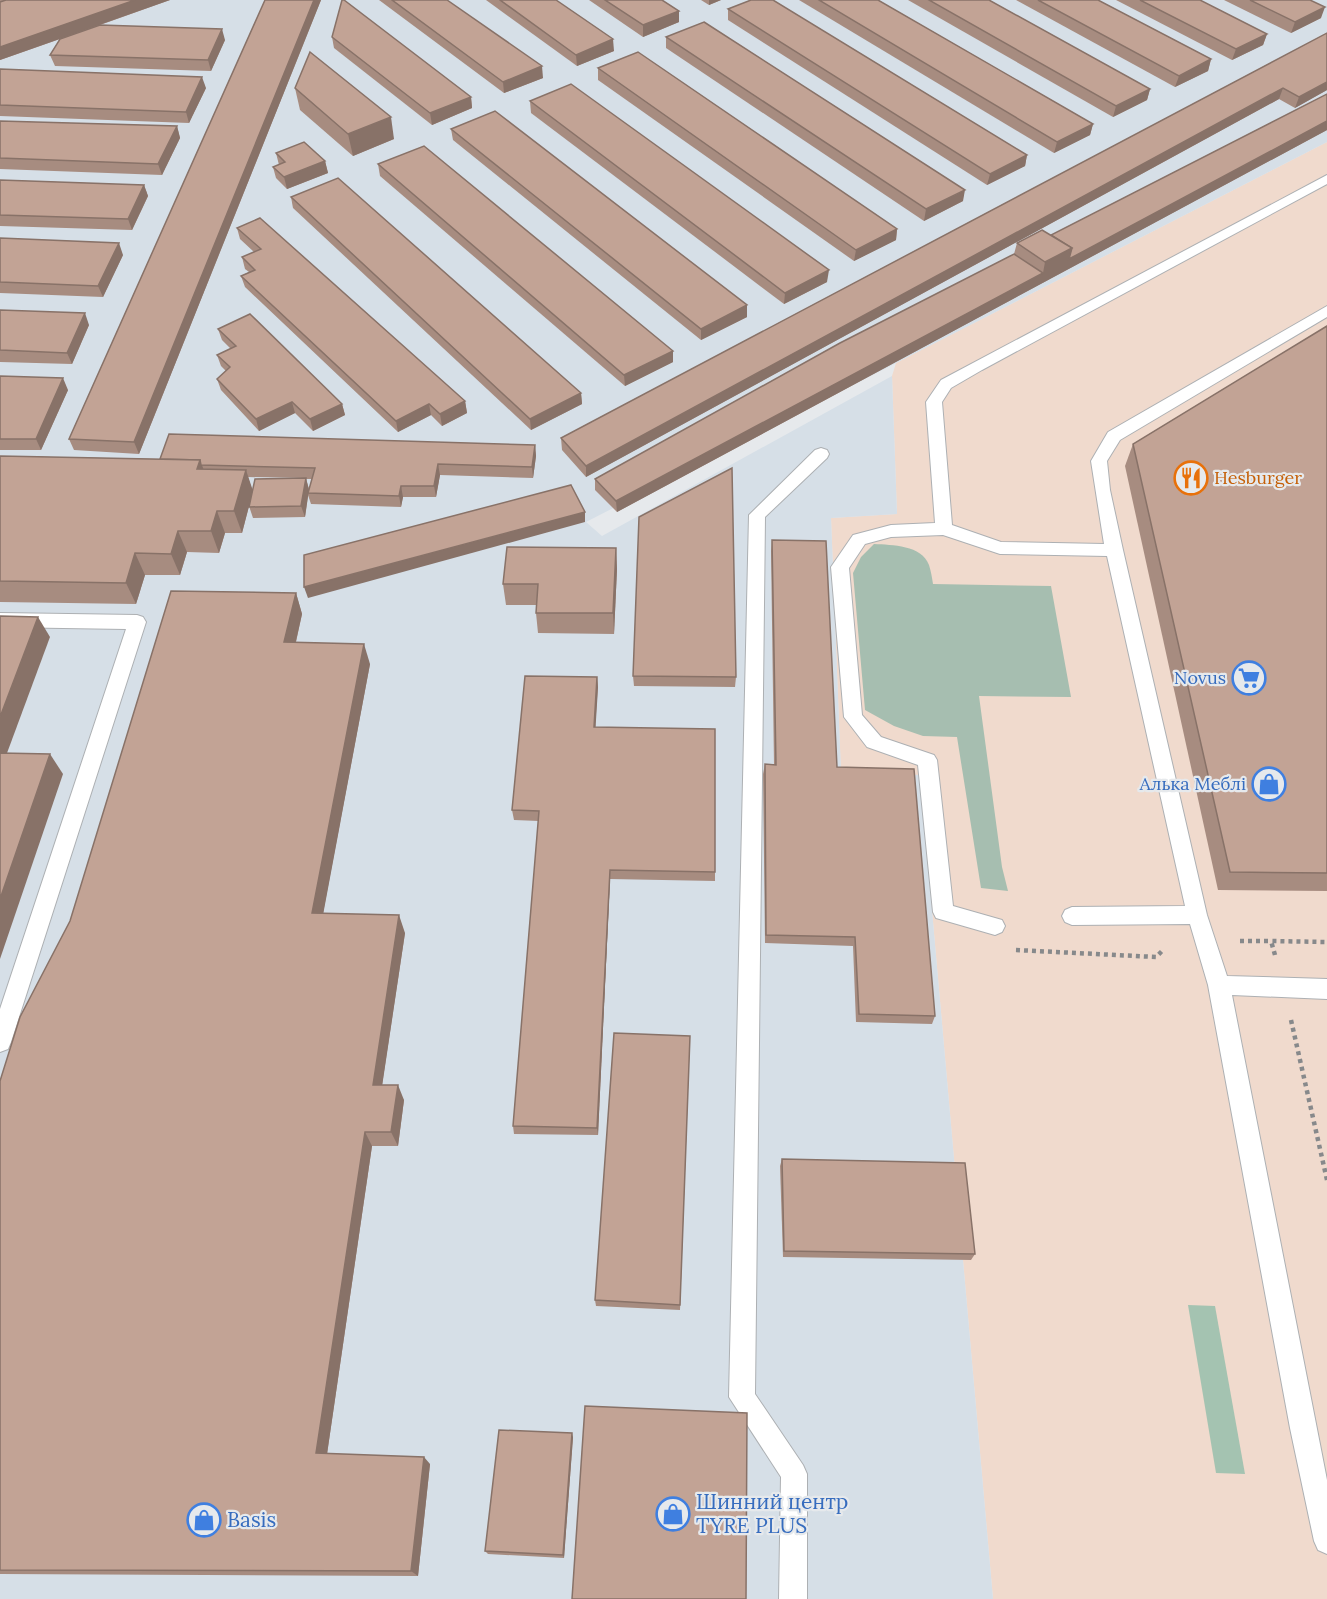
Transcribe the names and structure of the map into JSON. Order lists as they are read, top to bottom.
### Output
{
  "places": {
    "restaurant": ["Hesburger"],
    "supermarket": ["Novus"],
    "shop": ["Алька Меблі", "Шинний центр TYRE PLUS", "Basis"]
  }
}
